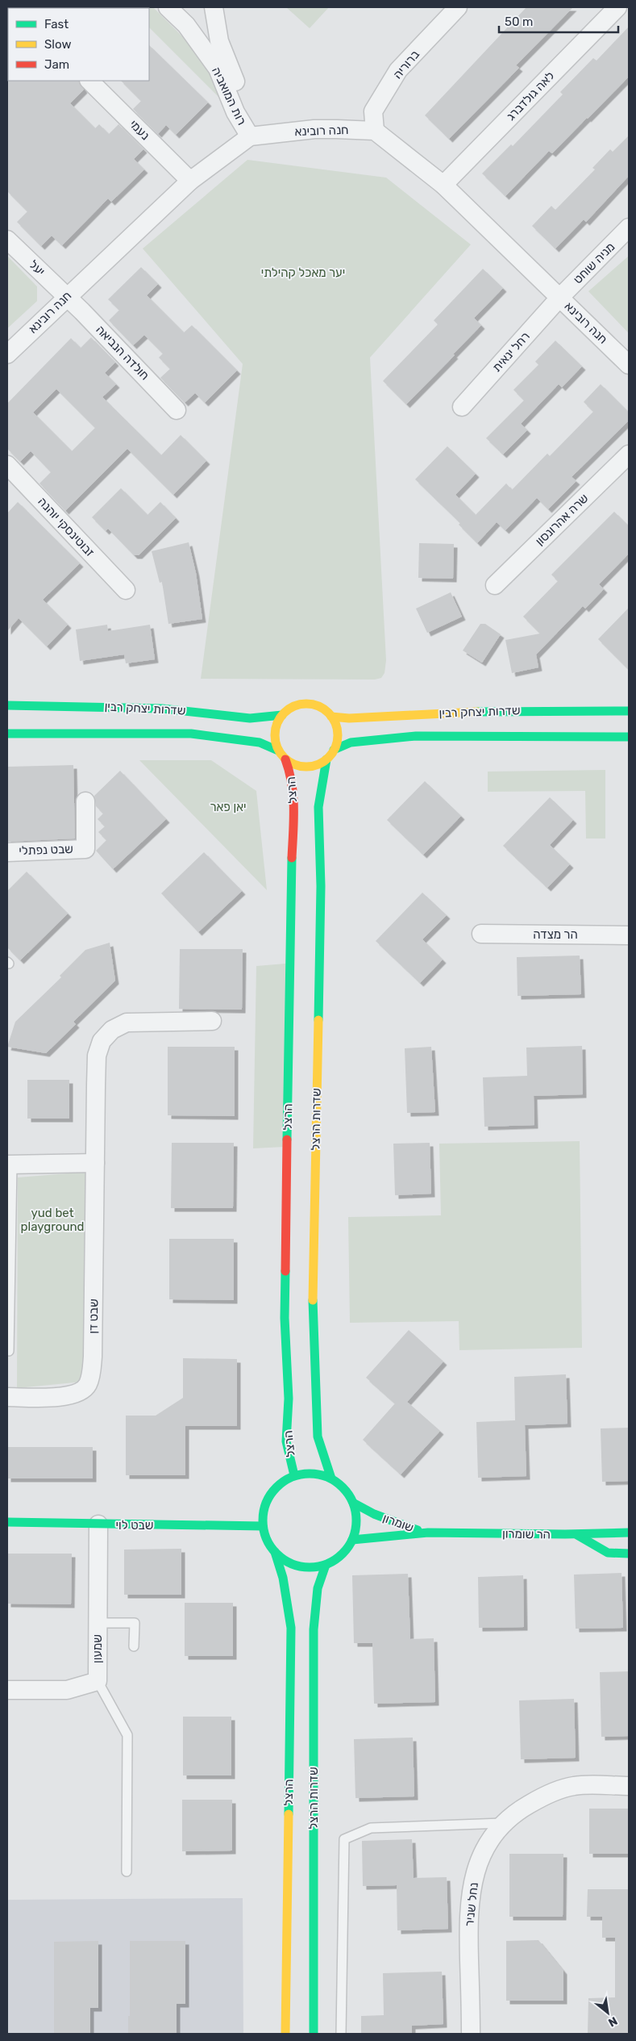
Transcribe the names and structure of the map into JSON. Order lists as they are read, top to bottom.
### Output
{
  "streets": {
    "main road": [
      "שדרות יצחק רבין",
      "הרצל",
      "שדרות הרצל",
      "שומרון",
      "שבט לוי",
      "הר שומרון"
    ],
    "street": [
      "ברוריה",
      "רות המואביה",
      "לאה גולדברג",
      "נעמי",
      "חנה רובינא",
      "מניה שוחט",
      "יעל",
      "רחל ינאית",
      "חולדה הנביאה",
      "שרה אהרונסון",
      "זבוטינסקי יוהנה",
      "שבט נפתלי",
      "הר מצדה",
      "שבט דן",
      "שמעון",
      "נחל שניר"
    ]
  },
  "crossings": [
    ["ברוריה", "חנה רובינא"],
    ["רות המואביה", "חנה רובינא"],
    ["לאה גולדברג", "חנה רובינא"],
    ["נעמי", "חנה רובינא"],
    ["חנה רובינא", "מניה שוחט"],
    ["חנה רובינא", "יעל"],
    ["חנה רובינא", "רחל ינאית"],
    ["חנה רובינא", "חולדה הנביאה"],
    ["מניה שוחט", "רחל ינאית"],
    ["יעל", "חולדה הנביאה"],
    ["שדרות יצחק רבין", "הרצל"],
    ["שדרות יצחק רבין", "שדרות הרצל"],
    ["הרצל", "שדרות הרצל"],
    ["הרצל", "שומרון"],
    ["הרצל", "שבט לוי"],
    ["שדרות הרצל", "שומרון"],
    ["שדרות הרצל", "שבט לוי"],
    ["שומרון", "שבט לוי"],
    ["שומרון", "הר שומרון"],
    ["שבט לוי", "שמעון"]
  ],
  "parks": ["יער מאכל קהילתי", "יאן פאר", "yud bet playground"],
  "legend": ["Fast", "Slow", "Jam"],
  "scale_bar": "50 m",
  "north": "bottom right"
}
